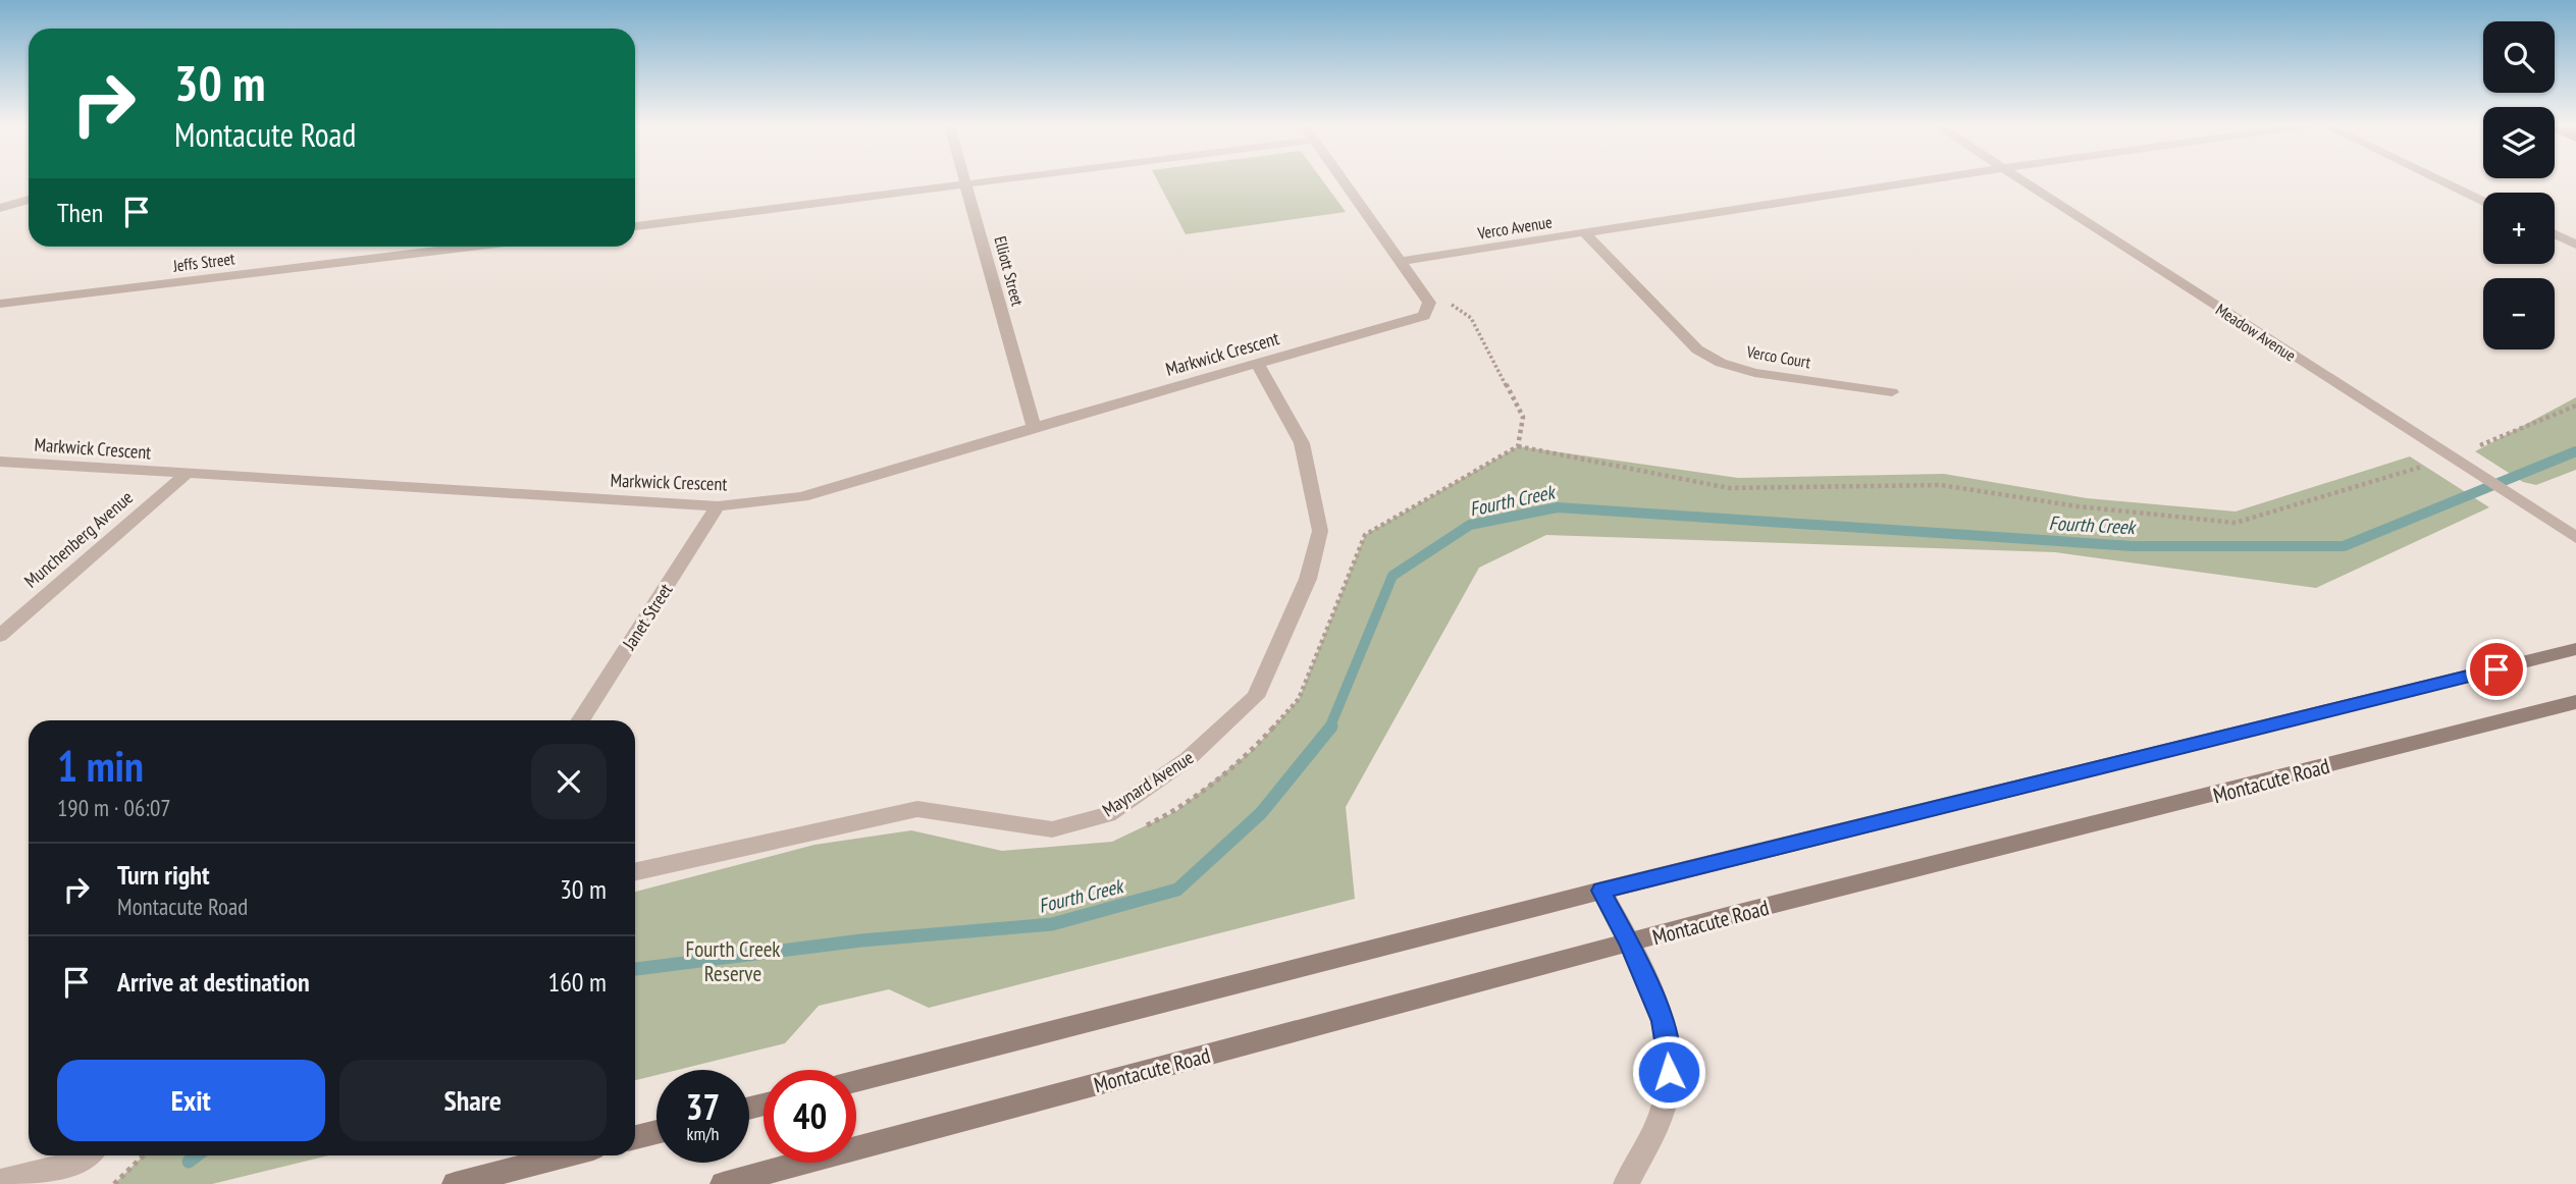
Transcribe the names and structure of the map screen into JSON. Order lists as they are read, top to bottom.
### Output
{
  "streets": {
    "main road": ["Montacute Road"],
    "street": [
      "Verco Avenue",
      "Jeffs Street",
      "Elliott Street",
      "Meadow Avenue",
      "Markwick Crescent",
      "Verco Court",
      "Munchenberg Avenue",
      "Janet Street",
      "Maynard Avenue"
    ]
  },
  "crossings": [
    ["Verco Avenue", "Verco Court"],
    ["Elliott Street", "Markwick Crescent"],
    ["Markwick Crescent", "Munchenberg Avenue"],
    ["Markwick Crescent", "Janet Street"],
    ["Markwick Crescent", "Maynard Avenue"]
  ],
  "water": ["Fourth Creek"],
  "parks": ["Fourth Creek Reserve"],
  "page": {
    "map_buttons": ["+", "−"],
    "turn": ["30 m", "Montacute Road"],
    "then": "Then",
    "heading": ["1 min", "190 m · 06:07"],
    "list": [
      {
        "name": "Turn right",
        "note": "Montacute Road",
        "value": "30 m"
      },
      {
        "name": "Arrive at destination",
        "value": "160 m"
      }
    ],
    "buttons": ["Exit", "Share"],
    "speed": "37 km/h",
    "limit": "40"
  }
}
